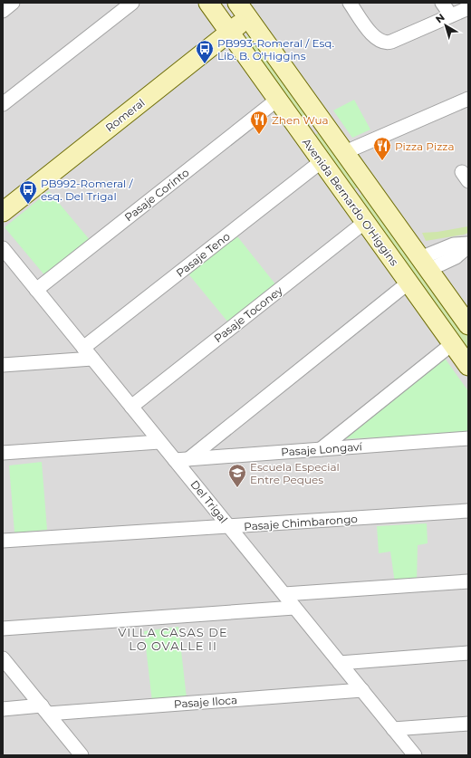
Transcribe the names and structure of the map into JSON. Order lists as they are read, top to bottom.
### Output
{
  "streets": {
    "main road": ["Romeral", "Avenida Bernardo O'Higgins"],
    "street": [
      "Pasaje Corinto",
      "Pasaje Teno",
      "Pasaje Toconey",
      "Pasaje Longaví",
      "Del Trigal",
      "Pasaje Chimbarongo",
      "Pasaje Iloca"
    ]
  },
  "crossings": [
    ["Romeral", "Avenida Bernardo O'Higgins"],
    ["Pasaje Corinto", "Avenida Bernardo O'Higgins"],
    ["Pasaje Corinto", "Del Trigal"],
    ["Avenida Bernardo O'Higgins", "Pasaje Teno"],
    ["Avenida Bernardo O'Higgins", "Pasaje Toconey"],
    ["Pasaje Teno", "Del Trigal"],
    ["Pasaje Toconey", "Del Trigal"],
    ["Pasaje Longaví", "Del Trigal"],
    ["Del Trigal", "Pasaje Chimbarongo"],
    ["Del Trigal", "Pasaje Iloca"]
  ],
  "districts": ["VILLA CASAS DE LO OVALLE II"],
  "places": {
    "bus stop": ["PB993-Romeral / Esq. Lib. B. O'Higgins", "PB992-Romeral / esq. Del Trigal"],
    "restaurant": ["Zhen Wua", "Pizza Pizza"],
    "school or university": ["Escuela Especial Entre Peques"]
  },
  "north": "top left"
}
